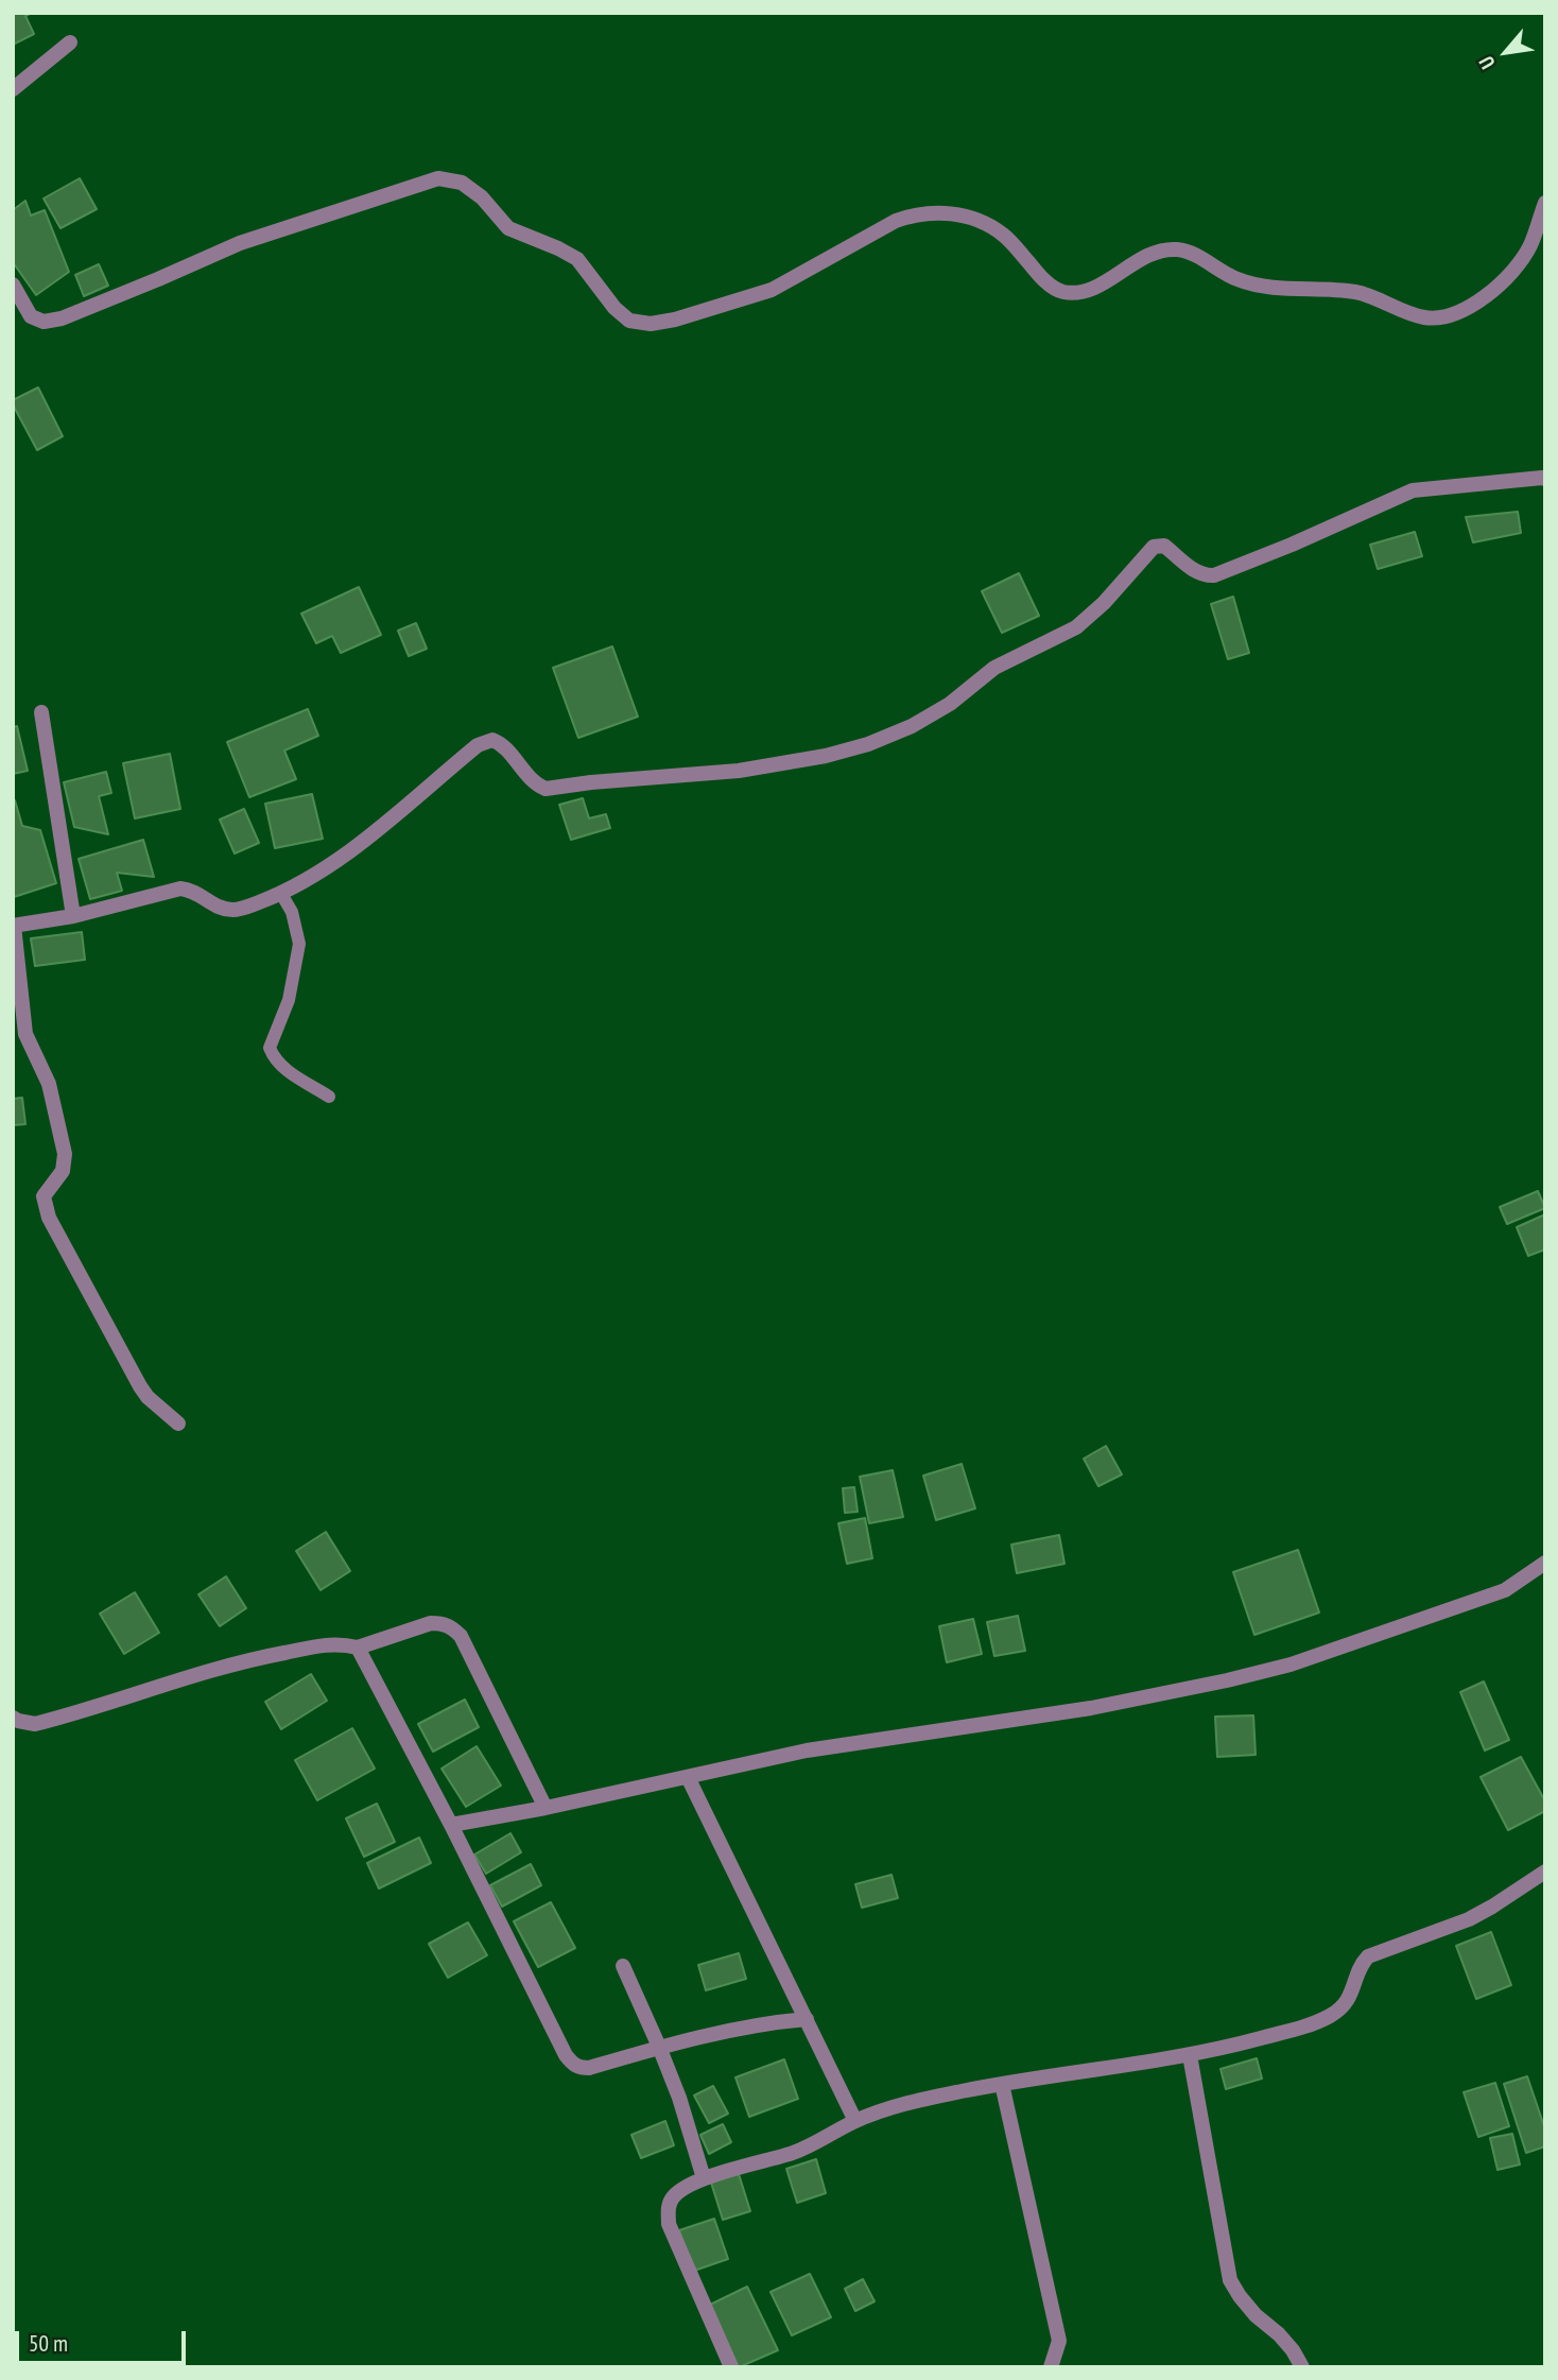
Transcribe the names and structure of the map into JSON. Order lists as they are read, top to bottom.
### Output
{
  "scale_bar": "50 m",
  "north": "bottom left"
}
